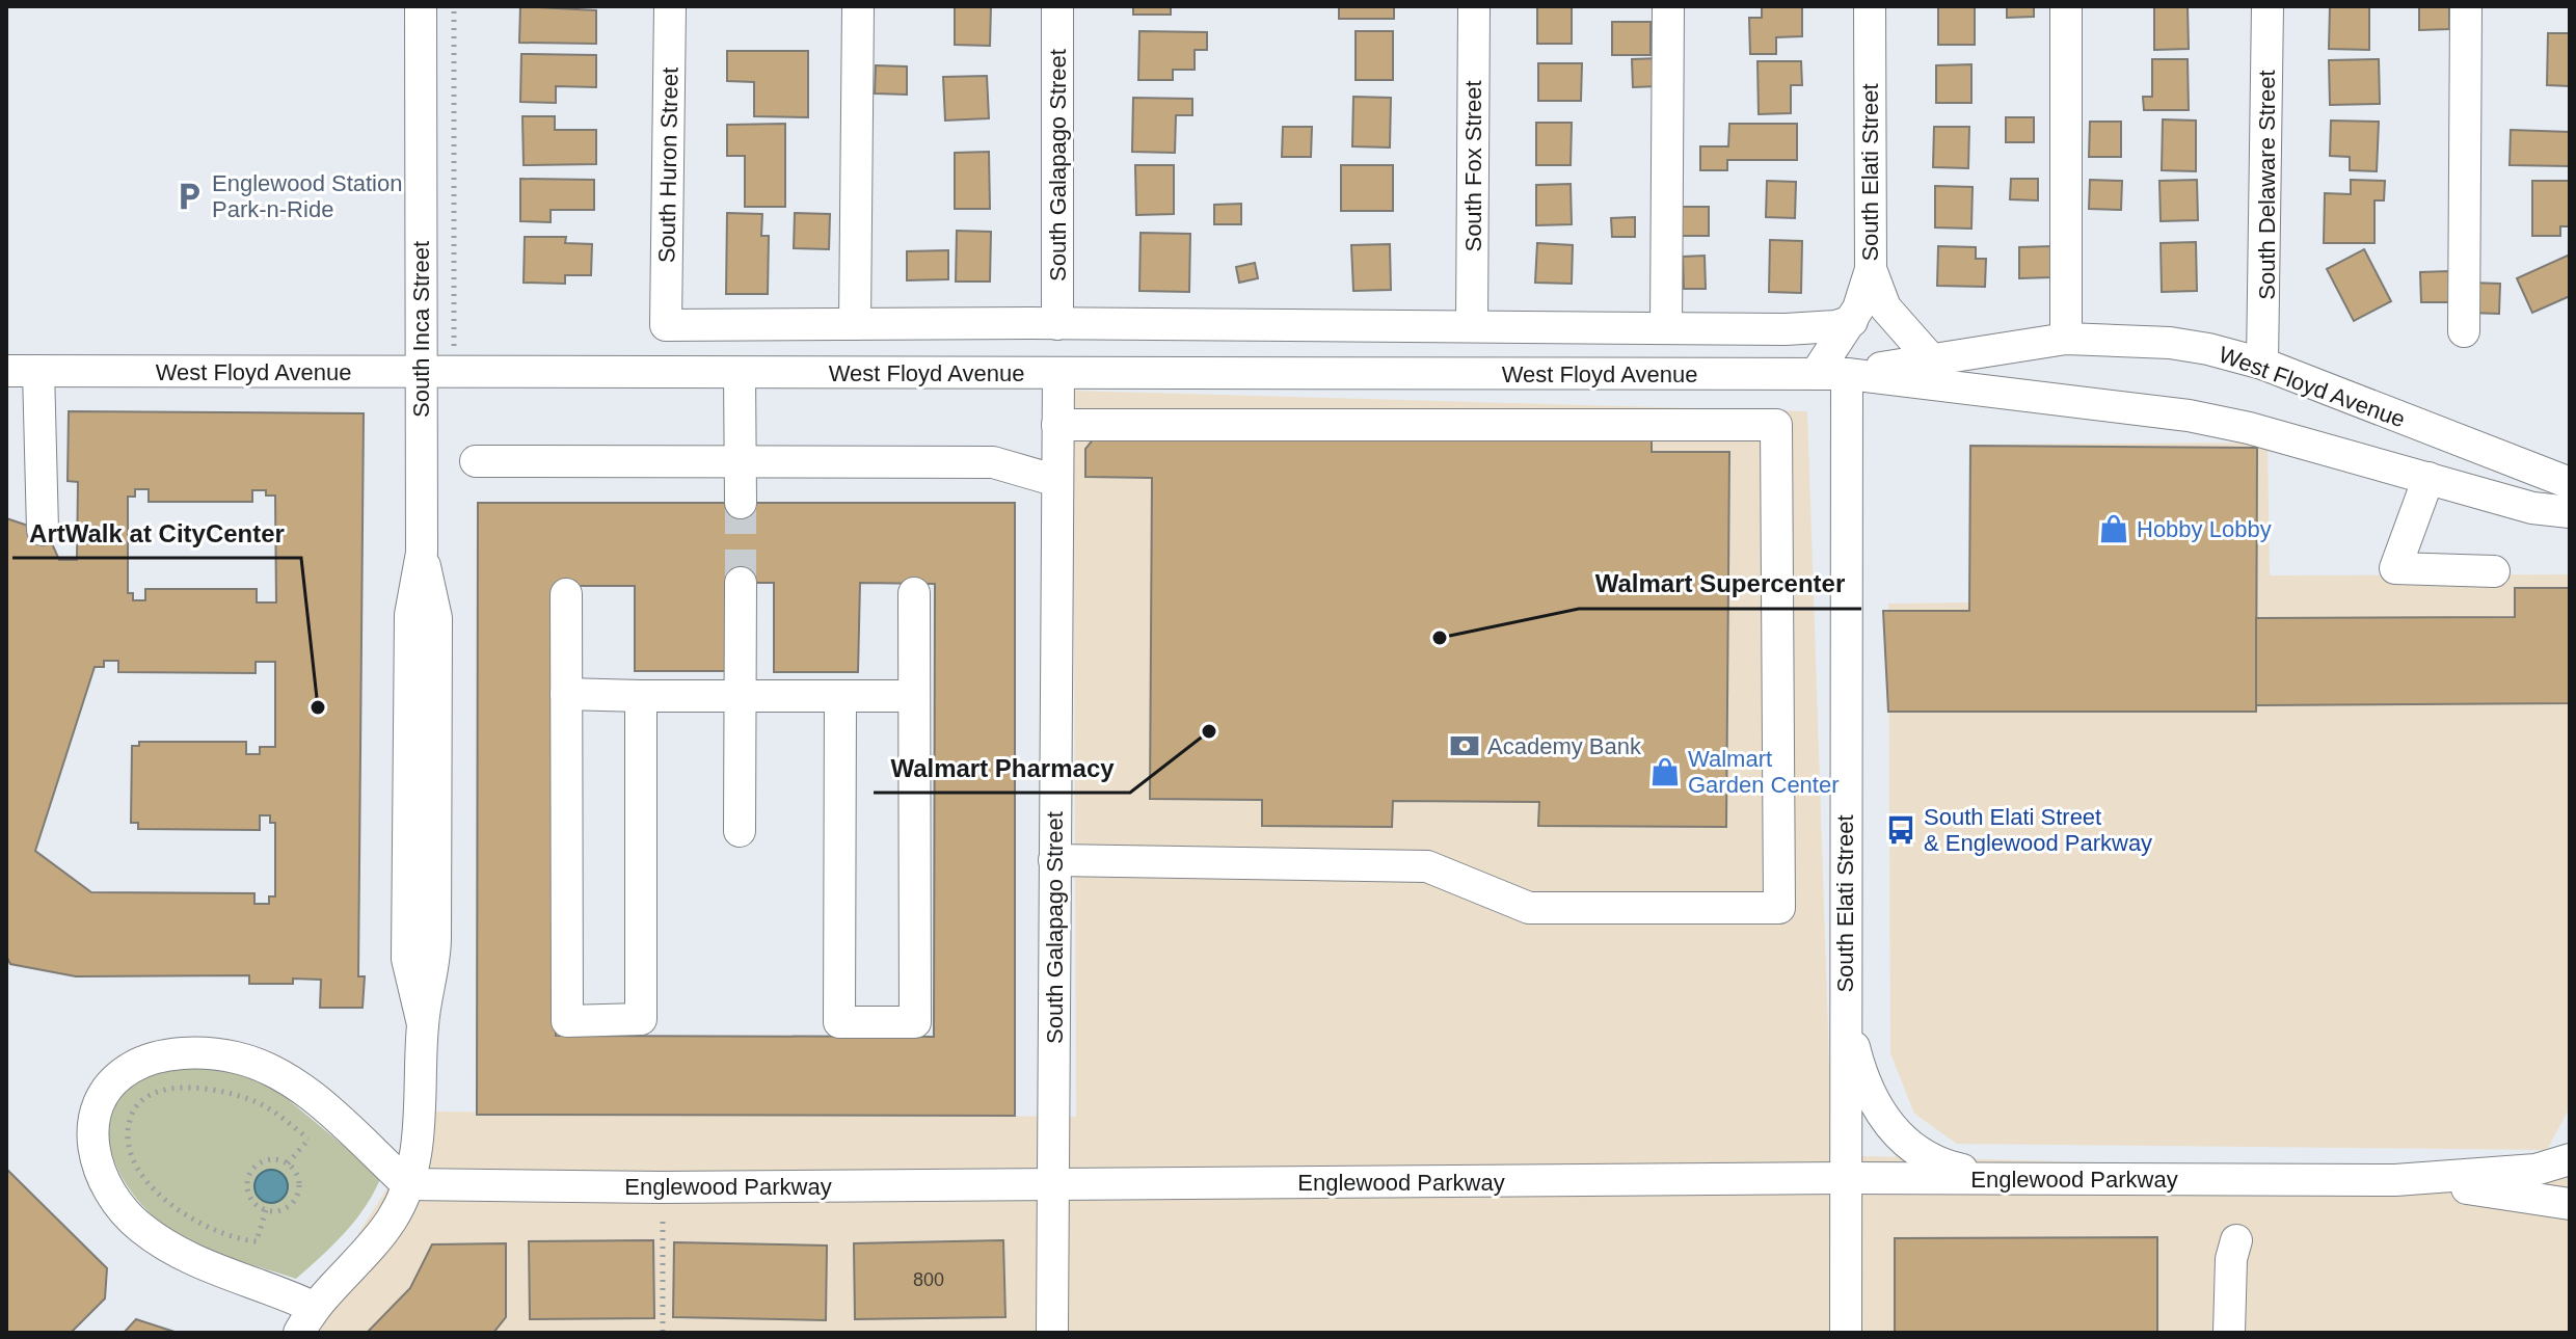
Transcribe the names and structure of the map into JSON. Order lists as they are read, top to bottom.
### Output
{
  "streets": {
    "street": [
      "South Huron Street",
      "South Galapago Street",
      "South Fox Street",
      "South Elati Street",
      "South Delaware Street",
      "South Inca Street",
      "West Floyd Avenue",
      "Englewood Parkway"
    ]
  },
  "crossings": [
    ["South Huron Street", "West Floyd Avenue"],
    ["South Galapago Street", "West Floyd Avenue"],
    ["South Galapago Street", "Englewood Parkway"],
    ["South Fox Street", "West Floyd Avenue"],
    ["South Elati Street", "West Floyd Avenue"],
    ["South Elati Street", "Englewood Parkway"],
    ["South Delaware Street", "West Floyd Avenue"],
    ["South Inca Street", "West Floyd Avenue"],
    ["South Inca Street", "Englewood Parkway"]
  ],
  "places": {
    "parking": ["Englewood Station Park-n-Ride"],
    "shop": ["Hobby Lobby", "Walmart Garden Center"],
    "other": ["Walmart Supercenter", "ArtWalk at CityCenter", "Walmart Pharmacy"],
    "bank": ["Academy Bank"],
    "bus stop": ["South Elati Street & Englewood Parkway"]
  },
  "house_numbers": ["800"]
}
